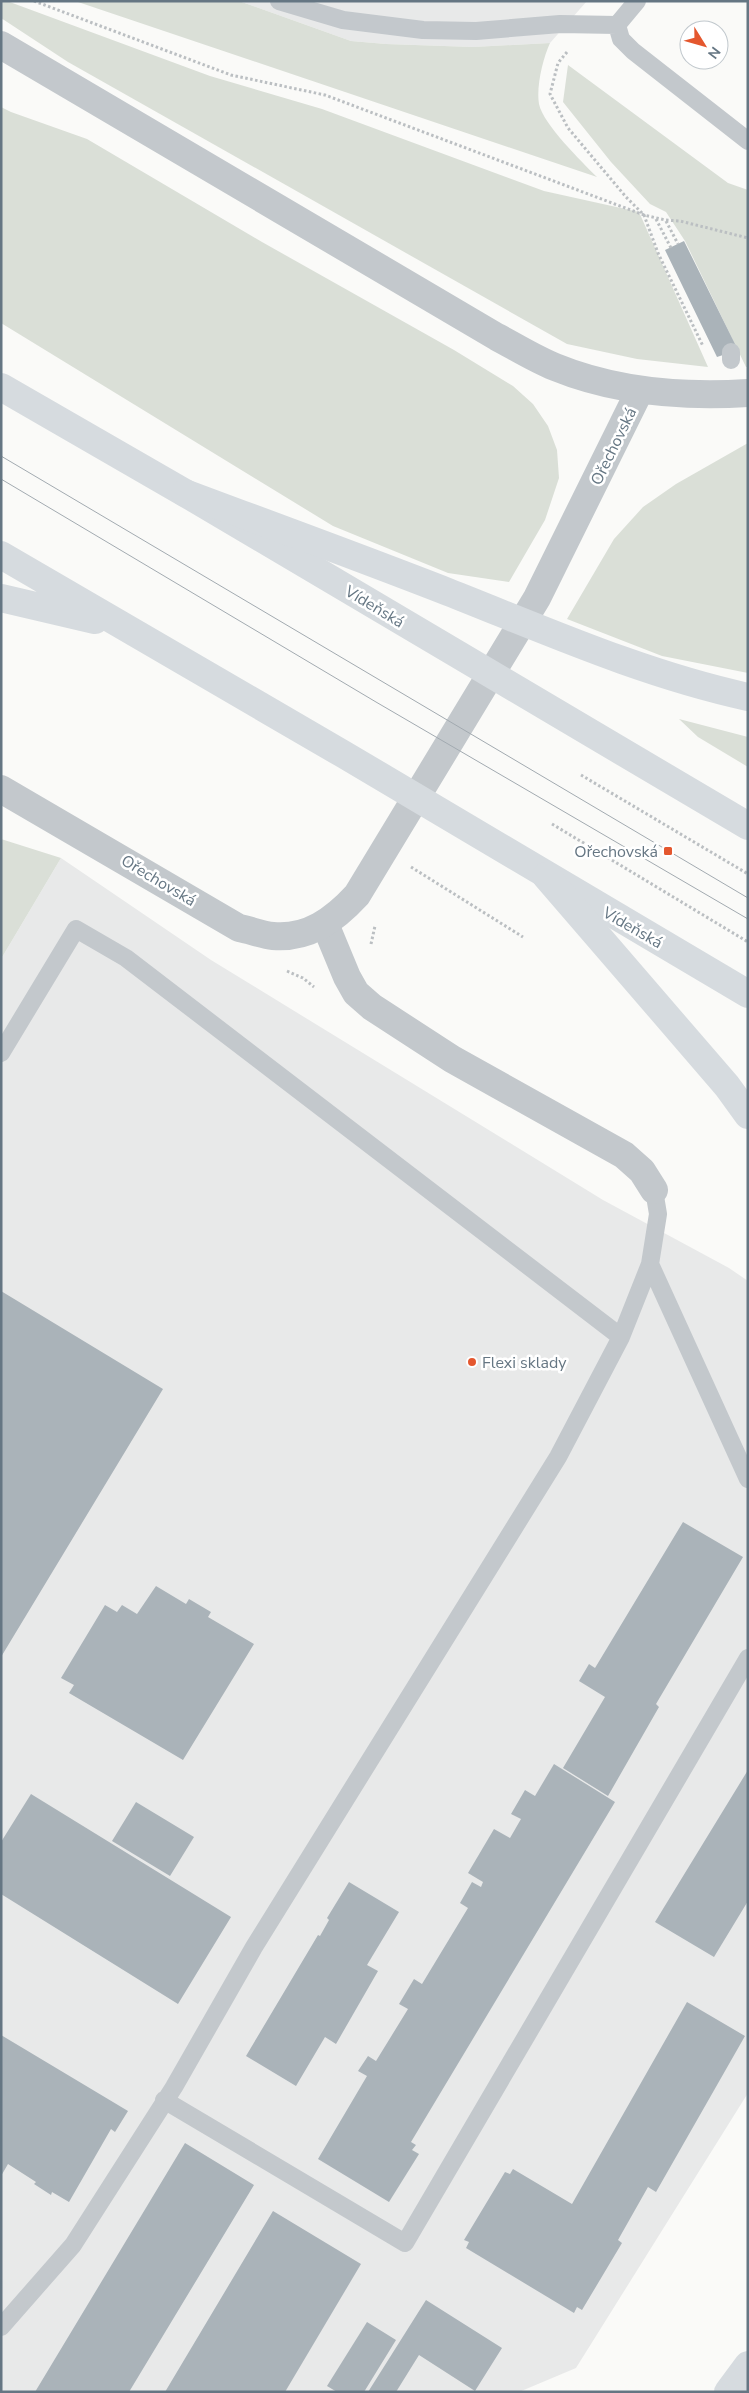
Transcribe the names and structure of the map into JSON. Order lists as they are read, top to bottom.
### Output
{
  "streets": {
    "highway": ["Vídeňská"],
    "street": ["Ořechovská"]
  },
  "places": {
    "transit": ["Ořechovská"],
    "other": ["Flexi sklady"]
  },
  "north": "bottom right"
}
